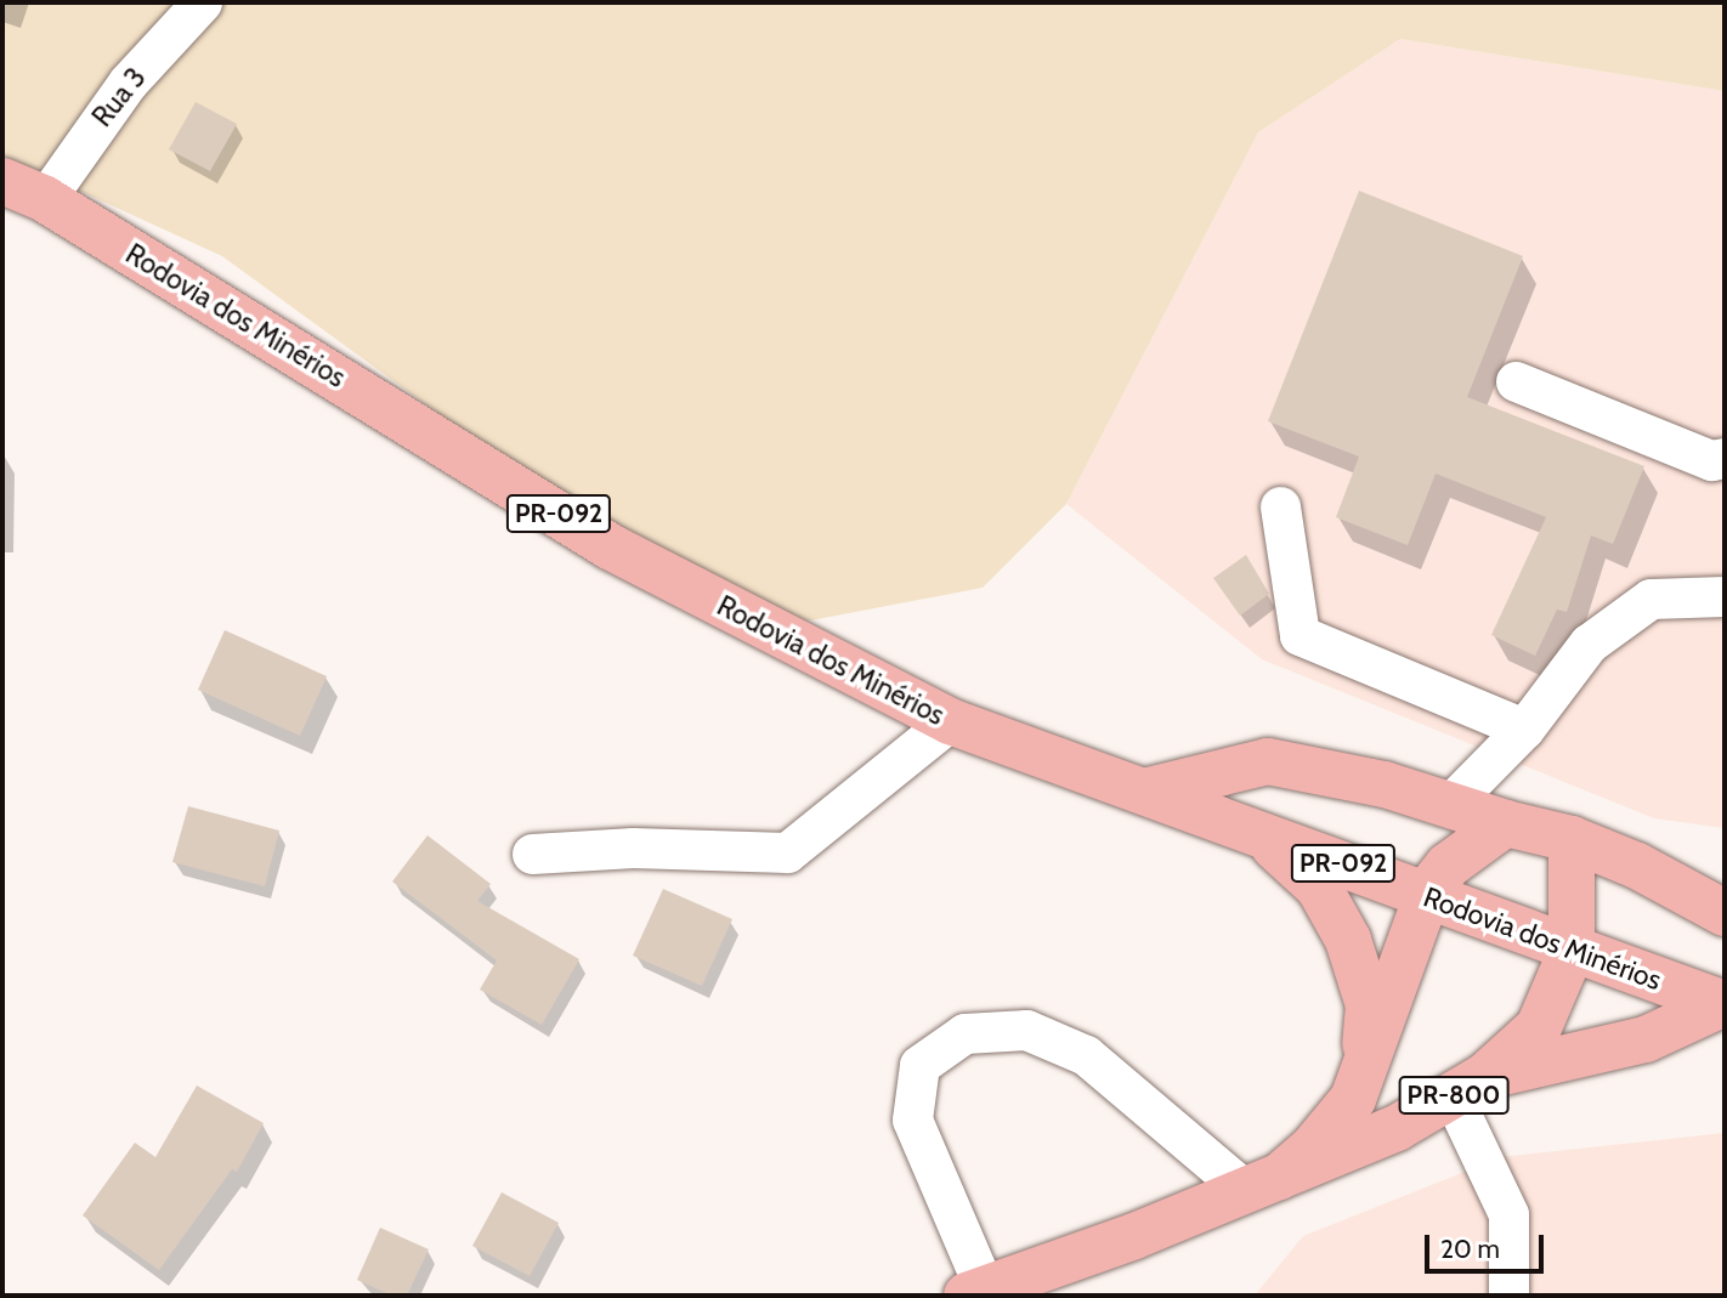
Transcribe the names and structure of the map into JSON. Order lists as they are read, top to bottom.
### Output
{
  "streets": {
    "main road": ["Rodovia dos Minérios", "PR-092", "PR-800"],
    "street": ["Rua 3"]
  },
  "crossings": [
    ["Rua 3", "Rodovia dos Minérios"],
    ["Rodovia dos Minérios", "PR-800"]
  ],
  "scale_bar": "20 m"
}
